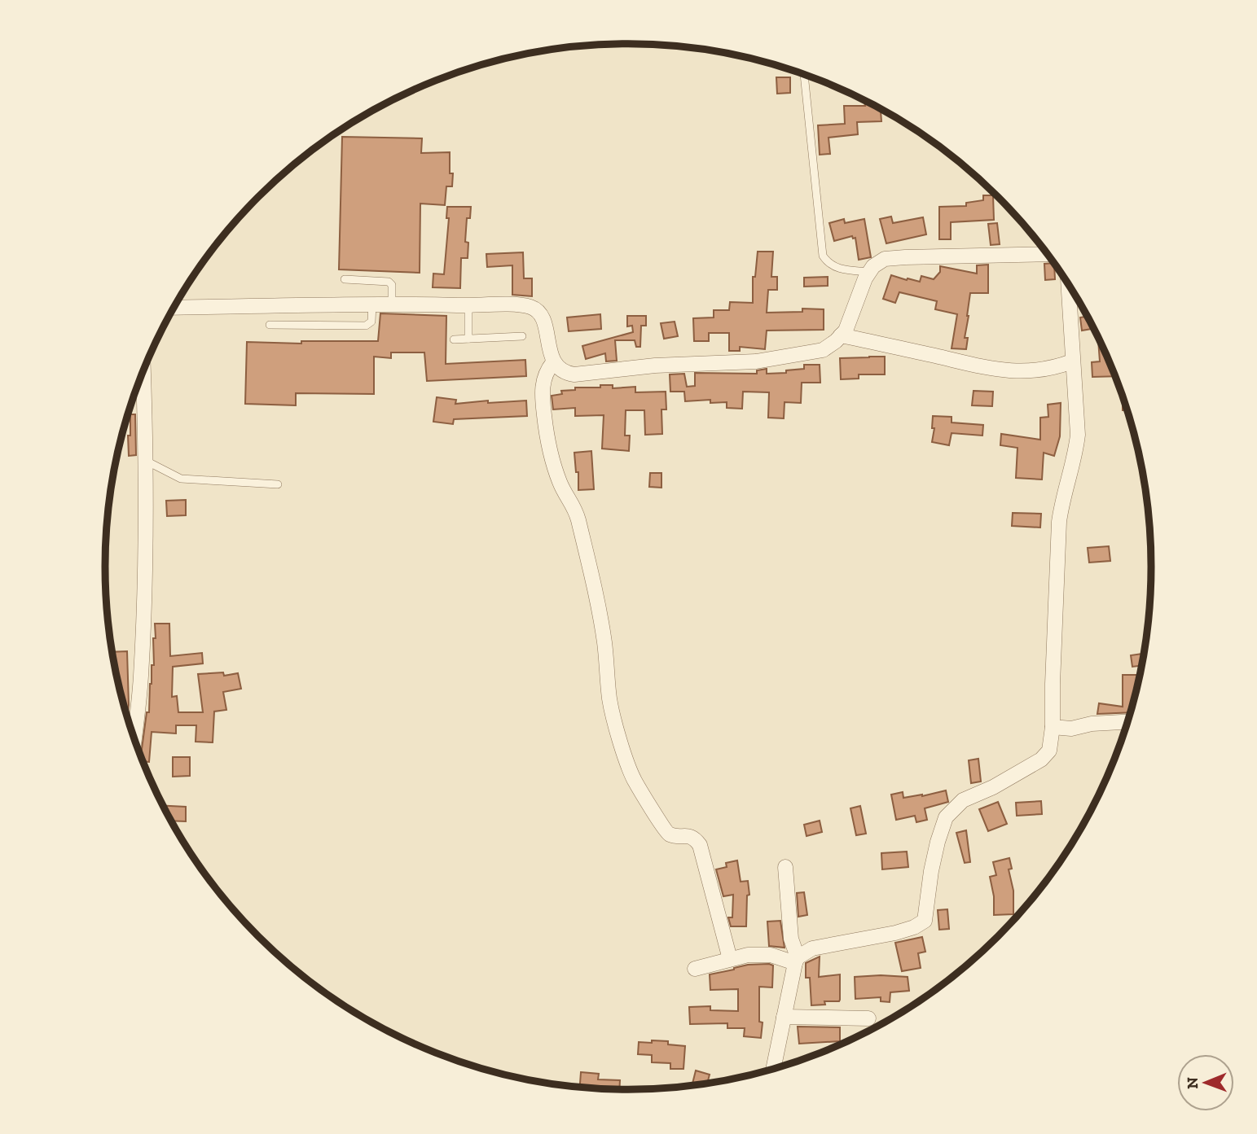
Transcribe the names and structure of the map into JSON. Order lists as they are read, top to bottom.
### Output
{
  "north": "left"
}
